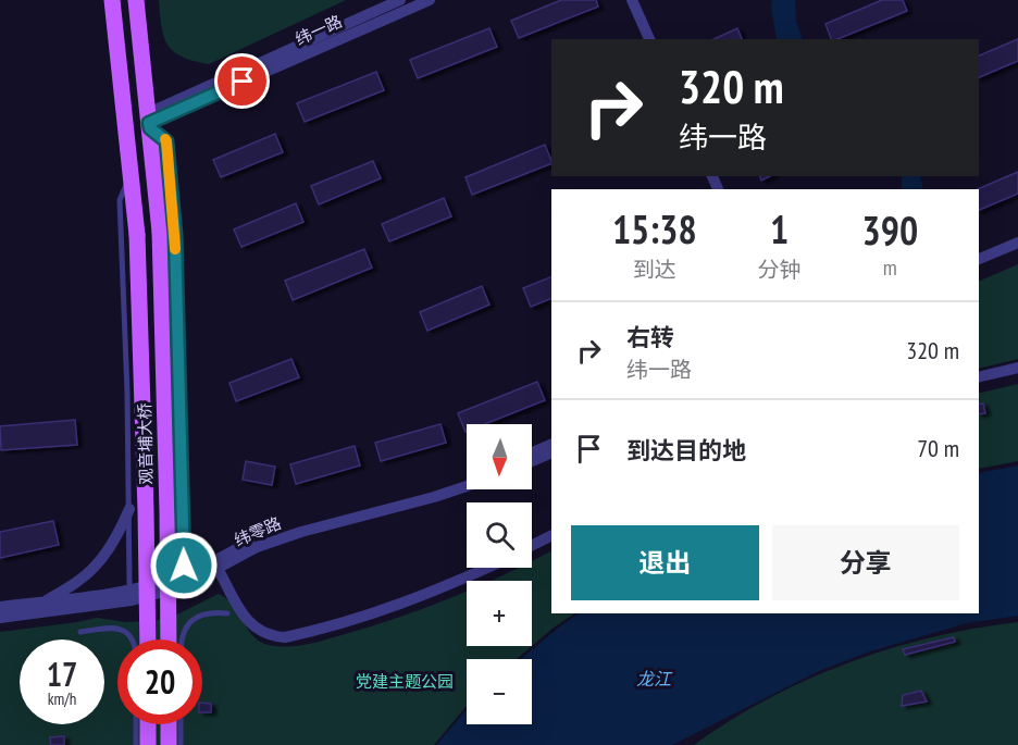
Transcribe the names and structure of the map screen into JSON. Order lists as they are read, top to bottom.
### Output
{
  "streets": {
    "main road": ["观音埔大桥"],
    "street": ["纬一路", "纬零路"]
  },
  "crossings": [
    ["纬一路", "观音埔大桥"]
  ],
  "water": ["龙江"],
  "parks": ["党建主题公园"],
  "north": "bottom",
  "page": {
    "turn": ["320 m", "纬一路"],
    "eta": [
      "15:38",
      "到达",
      "1",
      "分钟",
      "390",
      "m"
    ],
    "list": [
      {
        "name": "右转",
        "note": "纬一路",
        "value": "320 m"
      },
      {
        "name": "到达目的地",
        "value": "70 m"
      }
    ],
    "map_buttons": ["+", "−"],
    "buttons": ["退出", "分享"],
    "speed": "17 km/h",
    "limit": "20"
  }
}
